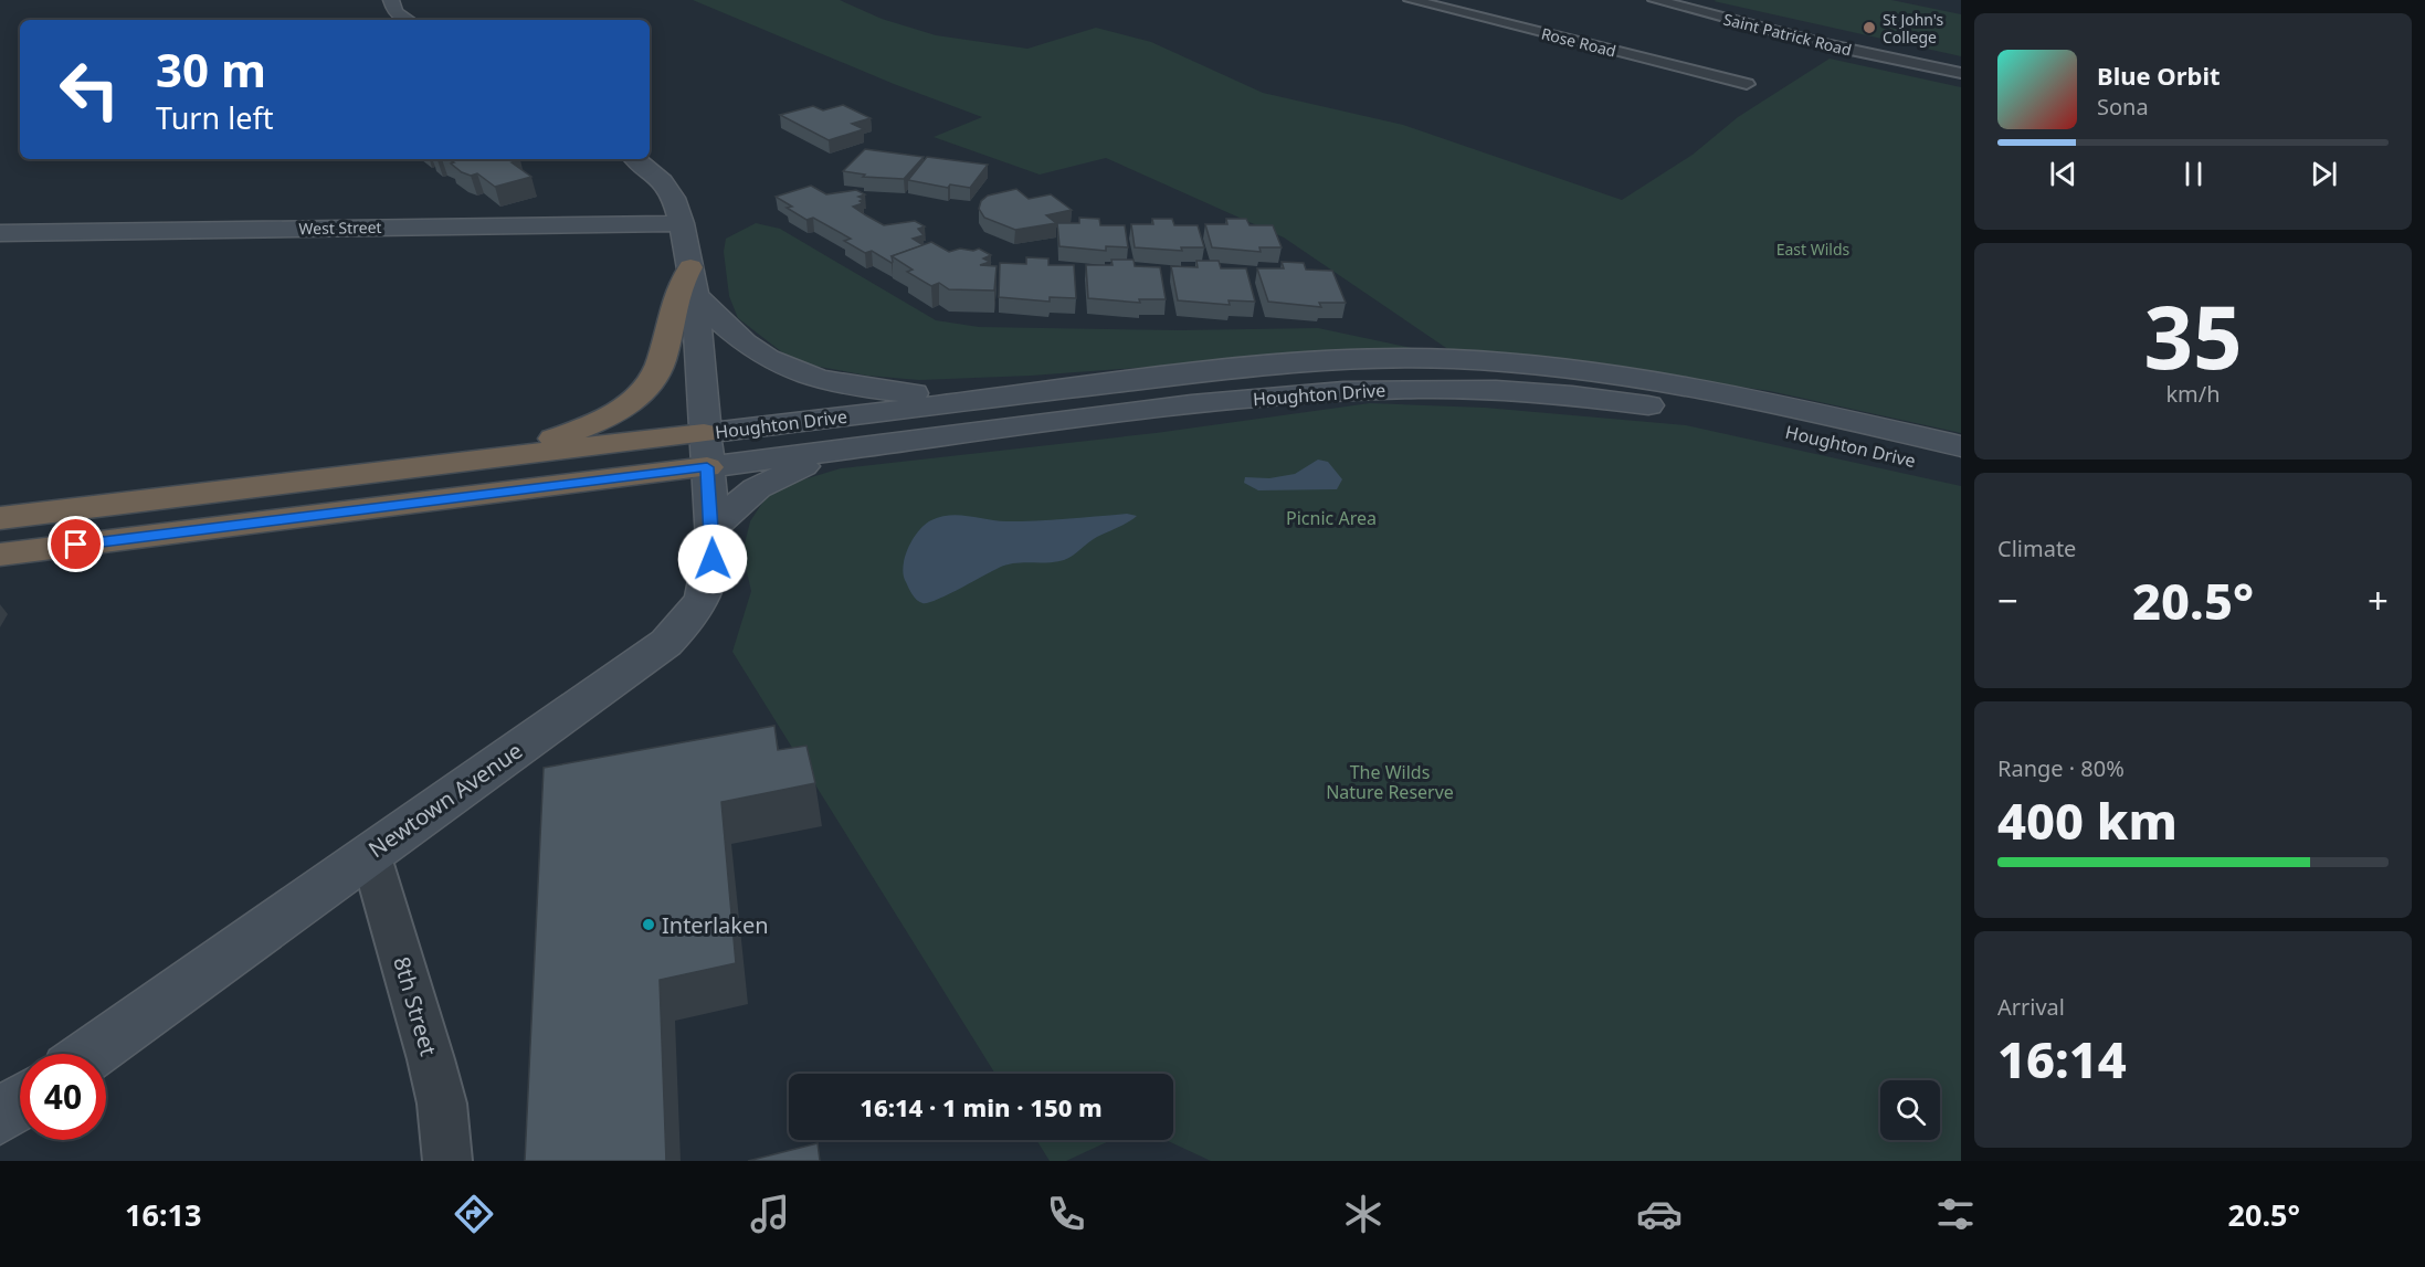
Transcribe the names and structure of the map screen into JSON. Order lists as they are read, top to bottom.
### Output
{
  "streets": {
    "main road": ["West Street", "Houghton Drive", "Newtown Avenue"],
    "street": ["Saint Patrick Road", "Rose Road", "8th Street"]
  },
  "crossings": [
    ["West Street", "Houghton Drive"],
    ["Houghton Drive", "Newtown Avenue"],
    ["Newtown Avenue", "8th Street"]
  ],
  "parks": ["East Wilds", "Picnic Area", "The Wilds Nature Reserve"],
  "places": ["St John's College", "Interlaken"],
  "page": {
    "turn": ["30 m", "Turn left"],
    "song": ["Blue Orbit", "Sona"],
    "tile": [
      ["35", "km/h"],
      "Climate",
      ["Range · 80%", "400 km"],
      ["Arrival", "16:14"]
    ],
    "heat": ["−", "20.5°", "+"],
    "limit": "40",
    "trip": "16:14 · 1 min · 150 m",
    "tabs": ["16:13", "20.5°"]
  }
}
